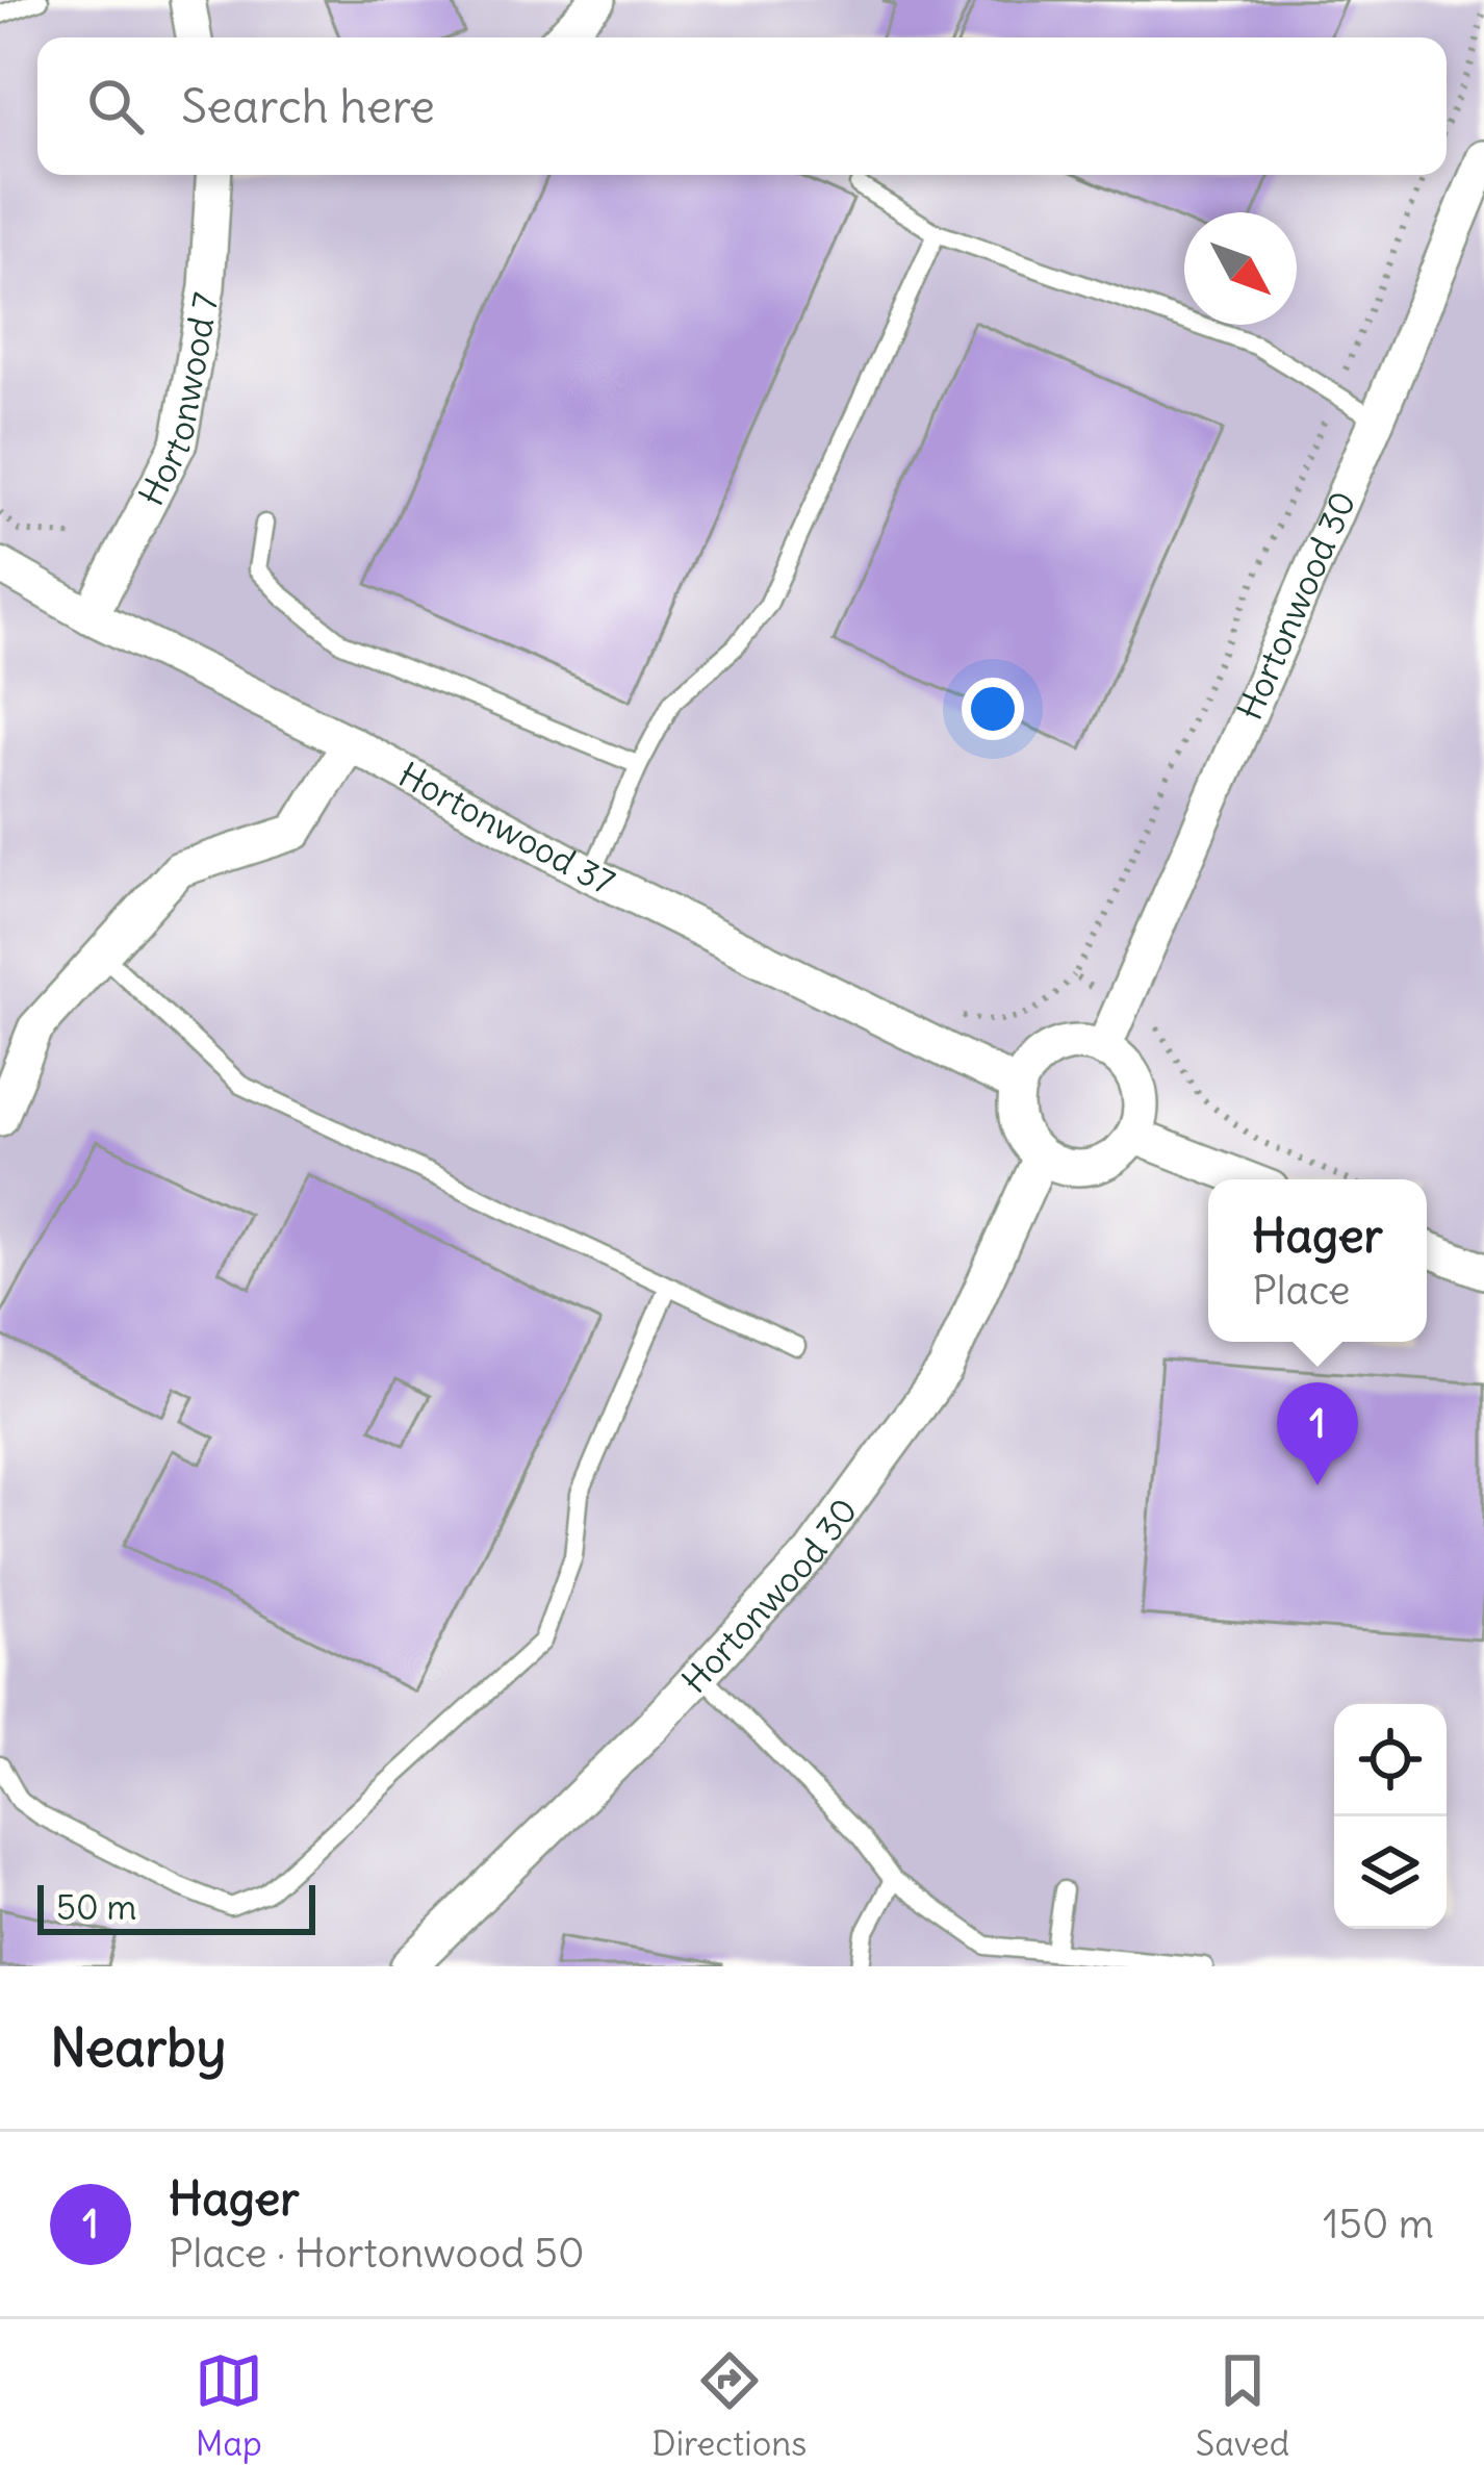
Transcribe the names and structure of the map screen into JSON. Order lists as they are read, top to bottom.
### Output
{
  "streets": {
    "street": ["Hortonwood 7", "Hortonwood 30", "Hortonwood 37"]
  },
  "crossings": [
    ["Hortonwood 7", "Hortonwood 37"],
    ["Hortonwood 30", "Hortonwood 37"]
  ],
  "scale_bar": "50 m",
  "north": "bottom right",
  "page": {
    "search": "Search here",
    "popup": ["Hager", "Place"],
    "pins": "1",
    "scale": "50 m",
    "heading": "Nearby",
    "list": [
      {
        "mark": "1",
        "name": "Hager",
        "note": "Place · Hortonwood 50",
        "value": "150 m"
      }
    ],
    "nav": ["Map", "Directions", "Saved"]
  }
}
